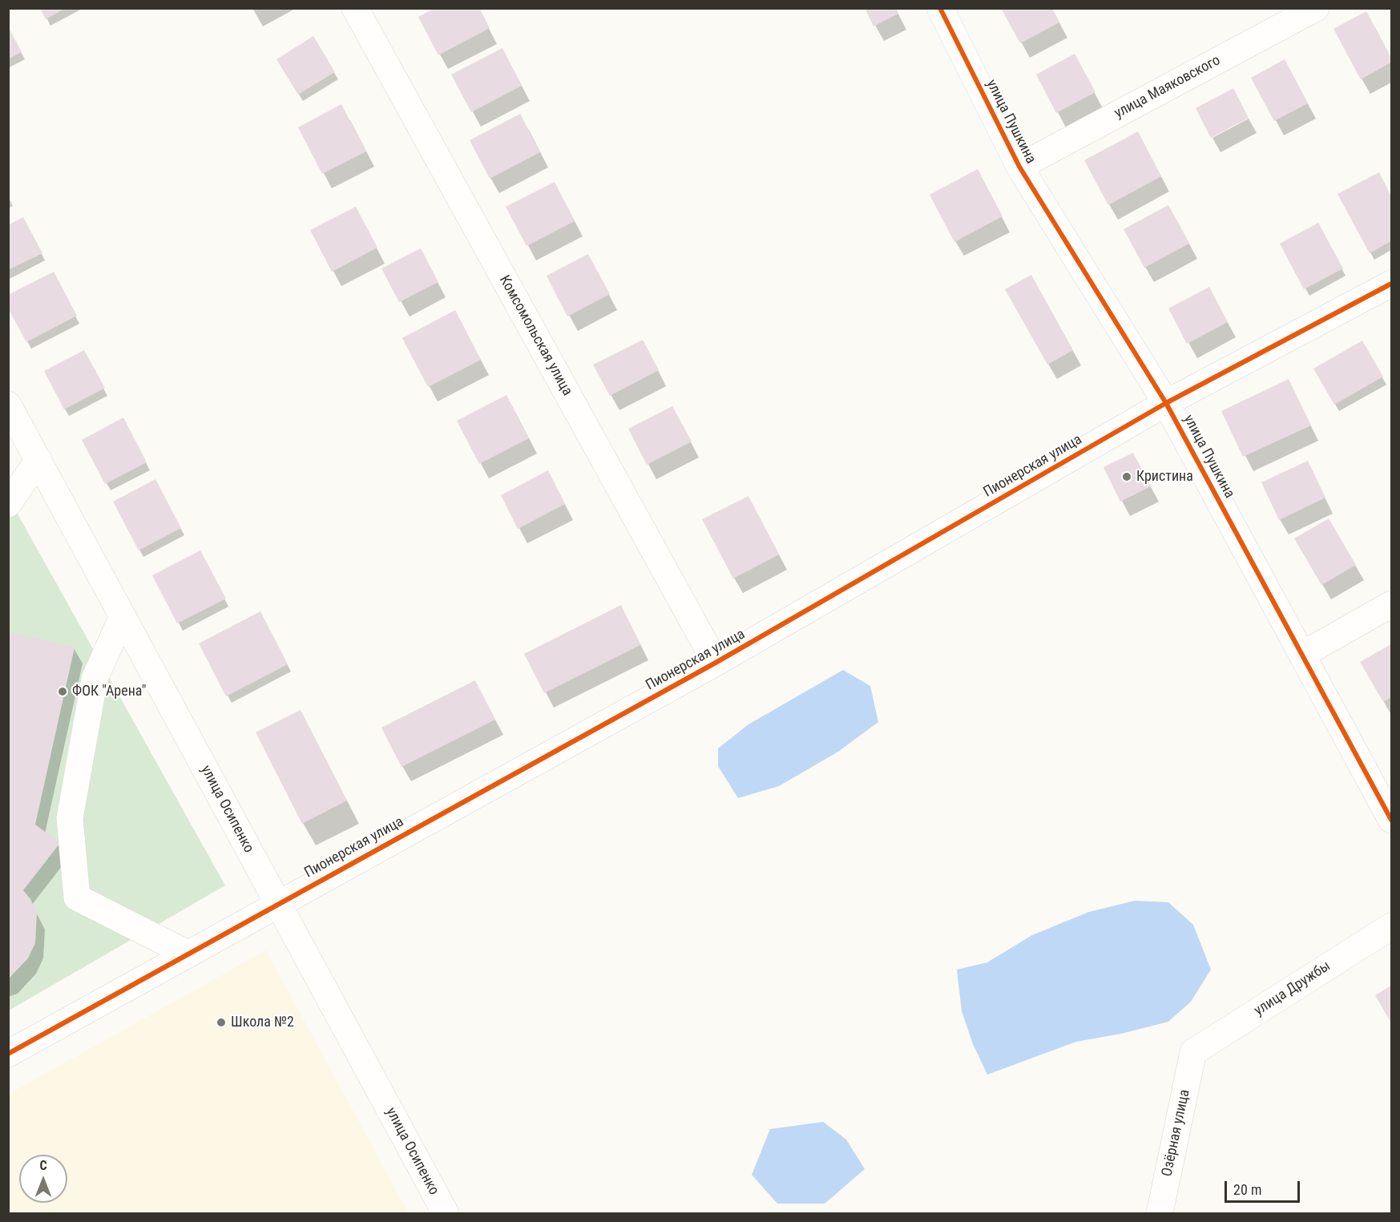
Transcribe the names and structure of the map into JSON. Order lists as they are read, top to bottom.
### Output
{
  "streets": {
    "street": [
      "улица Маяковского",
      "улица Пушкина",
      "Комсомольская улица",
      "Пионерская улица",
      "улица Осипенко",
      "улица Дружбы",
      "Озёрная улица"
    ]
  },
  "crossings": [
    ["улица Маяковского", "улица Пушкина"],
    ["улица Пушкина", "Пионерская улица"],
    ["Комсомольская улица", "Пионерская улица"],
    ["Пионерская улица", "улица Осипенко"],
    ["улица Дружбы", "Озёрная улица"]
  ],
  "places": ["Кристина", "ФОК \"Арена\"", "Школа №2"],
  "scale_bar": "20 m",
  "north": "top"
}
